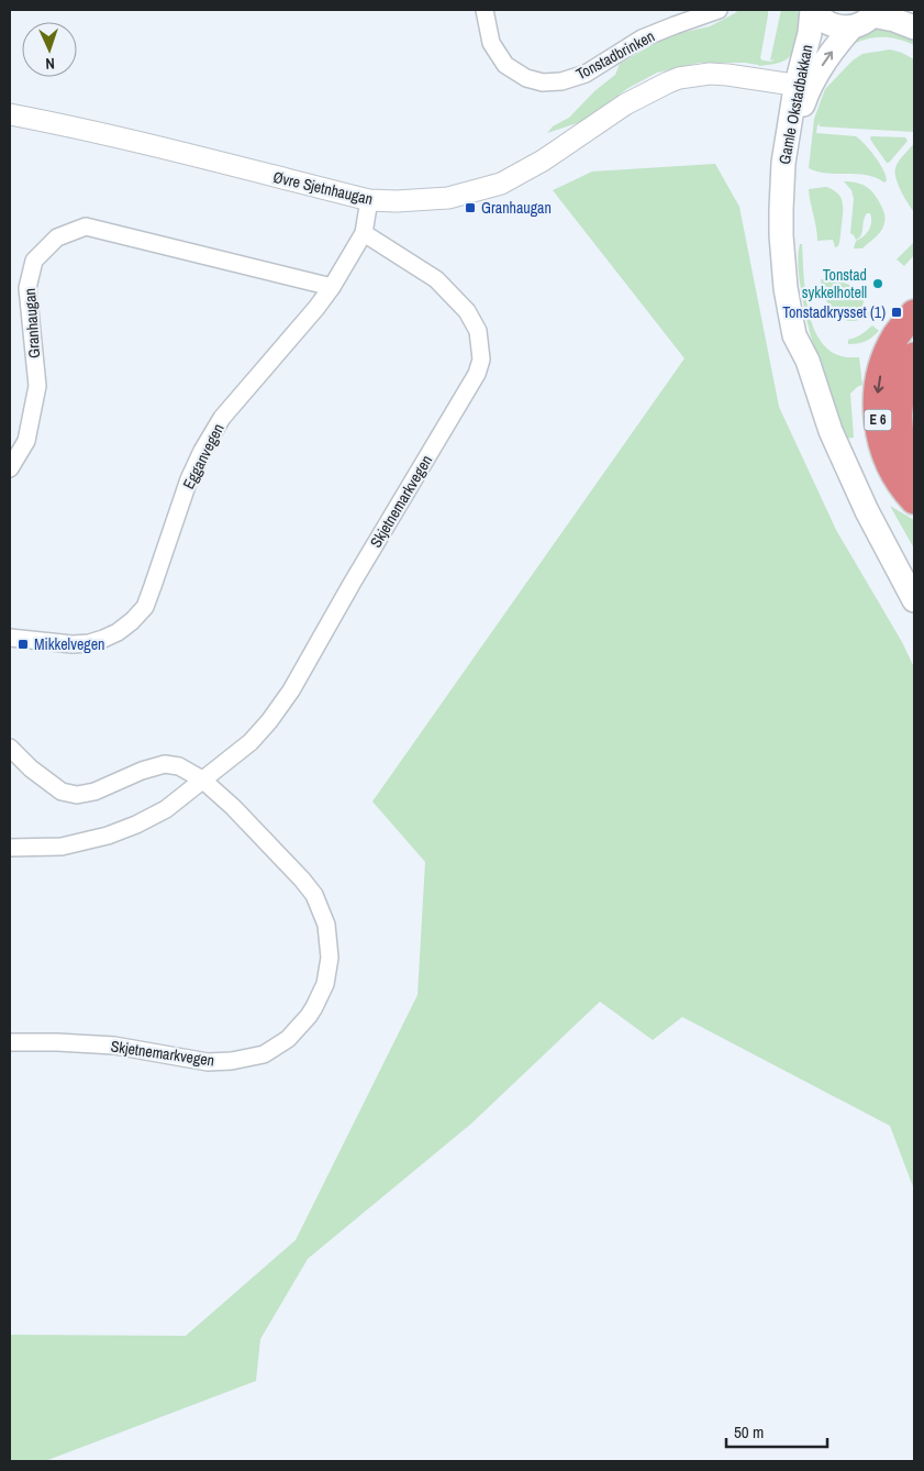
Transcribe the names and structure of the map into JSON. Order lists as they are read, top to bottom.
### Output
{
  "streets": {
    "highway": ["E 6"],
    "main road": ["Gamle Okstadbakkan"],
    "street": [
      "Tonstadbrinken",
      "Øvre Sjetnhaugan",
      "Granhaugan",
      "Egganvegen",
      "Skjetnemarkvegen"
    ]
  },
  "crossings": [
    ["Gamle Okstadbakkan", "Øvre Sjetnhaugan"],
    ["Øvre Sjetnhaugan", "Egganvegen"],
    ["Granhaugan", "Egganvegen"],
    ["Egganvegen", "Skjetnemarkvegen"]
  ],
  "places": {
    "transit": ["Granhaugan", "Tonstadkrysset (1)", "Mikkelvegen"],
    "other": ["Tonstad sykkelhotell"]
  },
  "scale_bar": "50 m",
  "north": "bottom"
}
